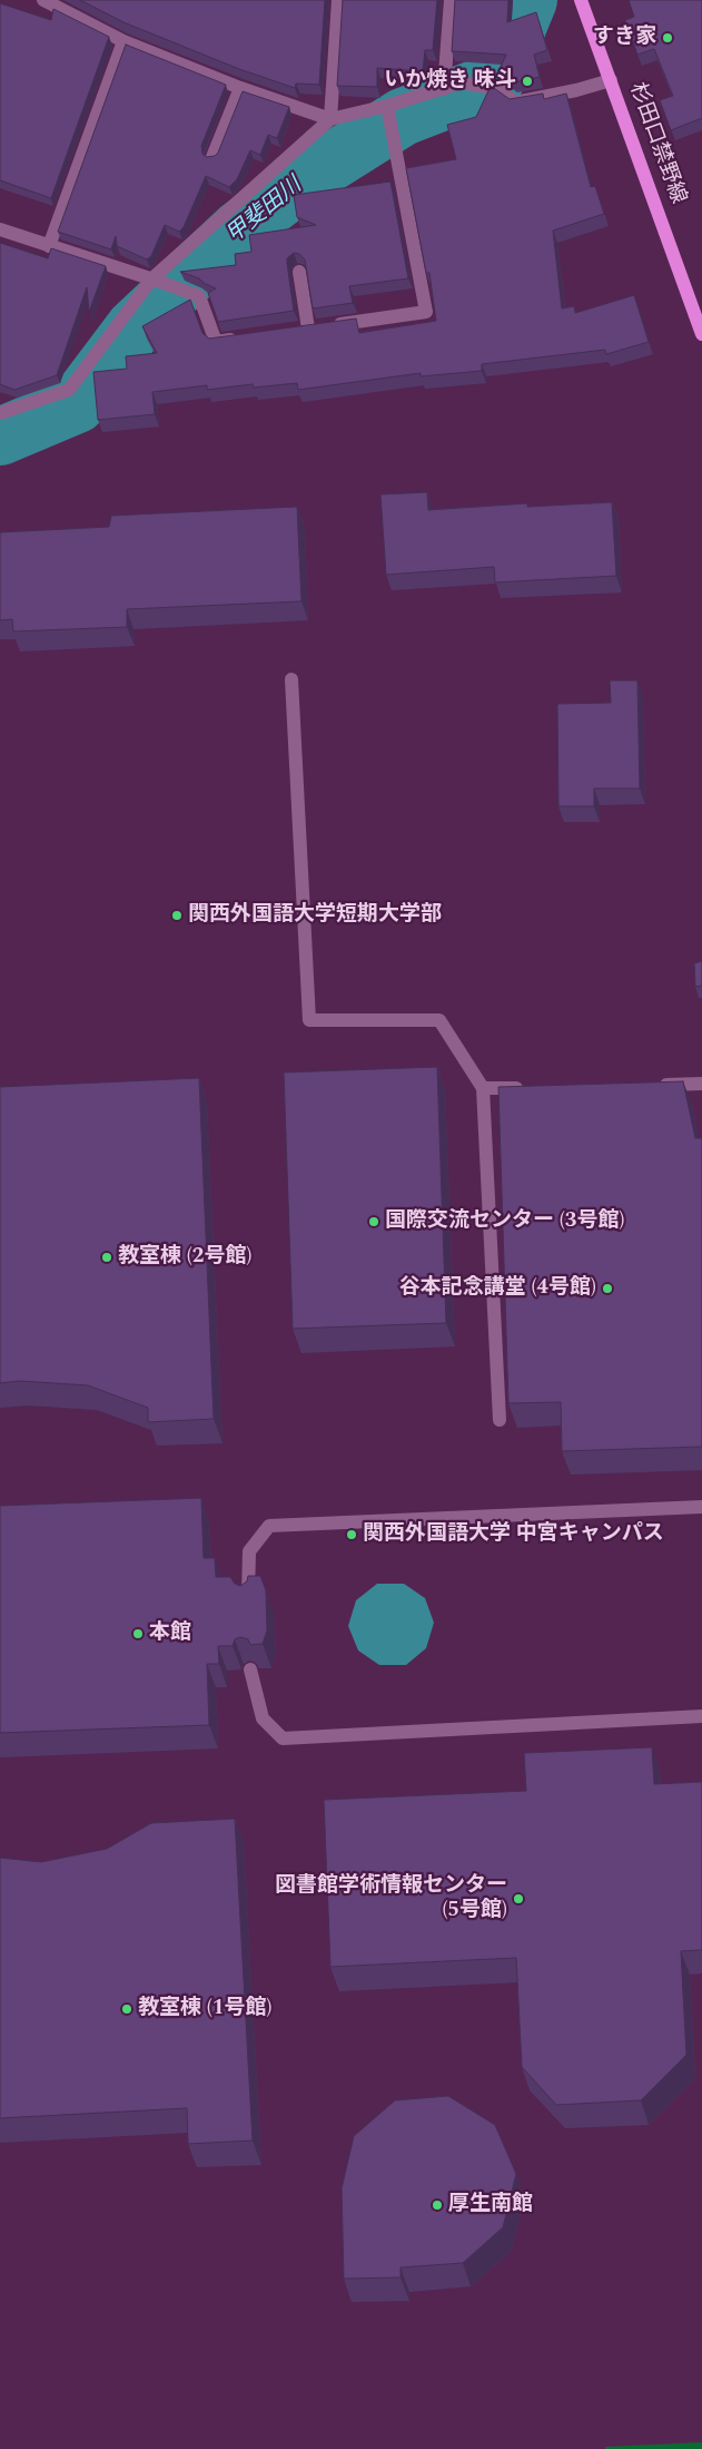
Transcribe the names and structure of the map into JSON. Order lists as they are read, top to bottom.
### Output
{
  "streets": {
    "main road": ["杉田口禁野線"]
  },
  "water": ["甲斐田川"],
  "places": [
    "すき家",
    "いか焼き 味斗",
    "関西外国語大学短期大学部",
    "国際交流センター (3号館)",
    "教室棟 (2号館)",
    "谷本記念講堂 (4号館)",
    "関西外国語大学 中宮キャンパス",
    "本館",
    "図書館学術情報センター (5号館)",
    "教室棟 (1号館)",
    "厚生南館"
  ]
}
